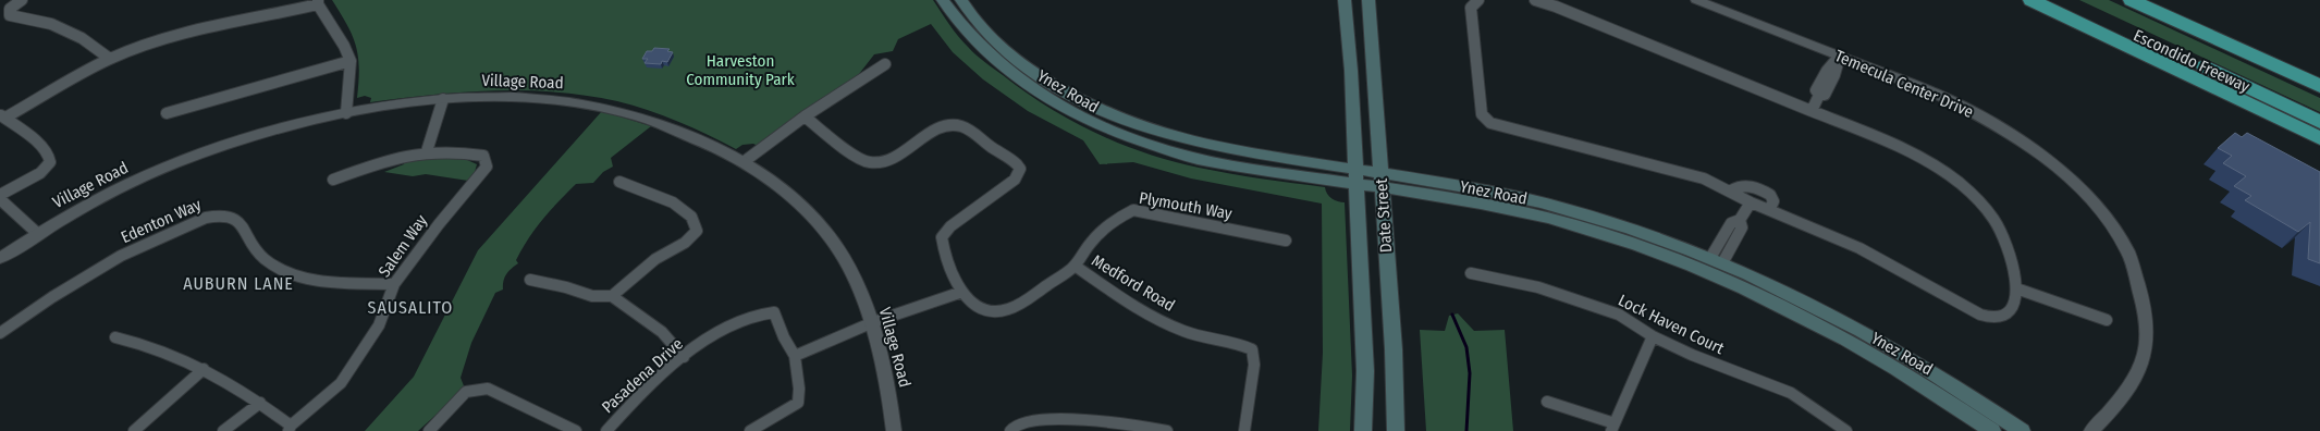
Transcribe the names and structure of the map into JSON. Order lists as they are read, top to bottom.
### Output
{
  "streets": {
    "highway": ["Escondido Freeway"],
    "main road": ["Ynez Road", "Date Street"],
    "street": [
      "Village Road",
      "Temecula Center Drive",
      "Plymouth Way",
      "Edenton Way",
      "Salem Way",
      "Medford Road",
      "Lock Haven Court",
      "Pasadena Drive"
    ]
  },
  "crossings": [
    ["Ynez Road", "Date Street"],
    ["Plymouth Way", "Medford Road"],
    ["Edenton Way", "Salem Way"]
  ],
  "districts": ["AUBURN LANE", "SAUSALITO"],
  "parks": ["Harveston Community Park"]
}
